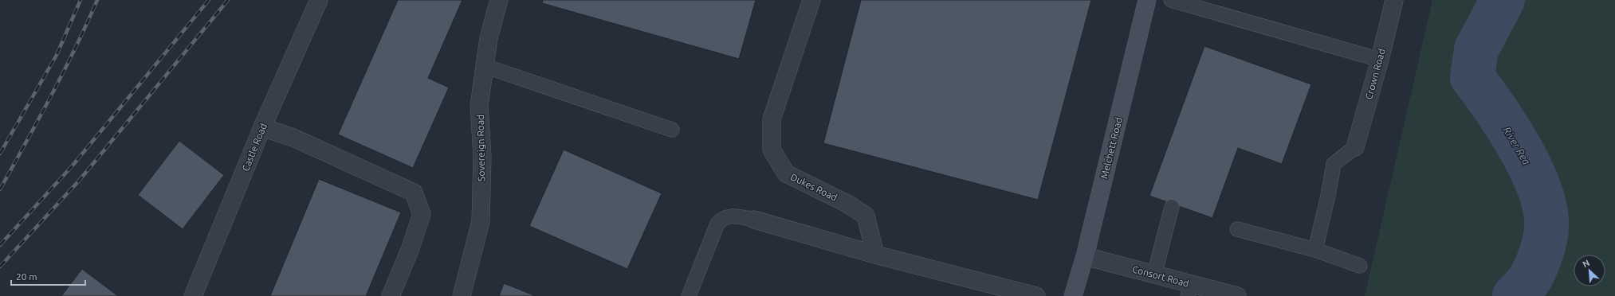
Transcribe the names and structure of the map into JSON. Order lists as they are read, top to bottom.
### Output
{
  "streets": {
    "street": [
      "Crown Road",
      "Castle Road",
      "Sovereign Road",
      "Melchett Road",
      "Dukes Road",
      "Consort Road"
    ]
  },
  "crossings": [
    ["Melchett Road", "Consort Road"]
  ],
  "water": ["River Rea"],
  "scale_bar": "20 m",
  "north": "top left"
}
